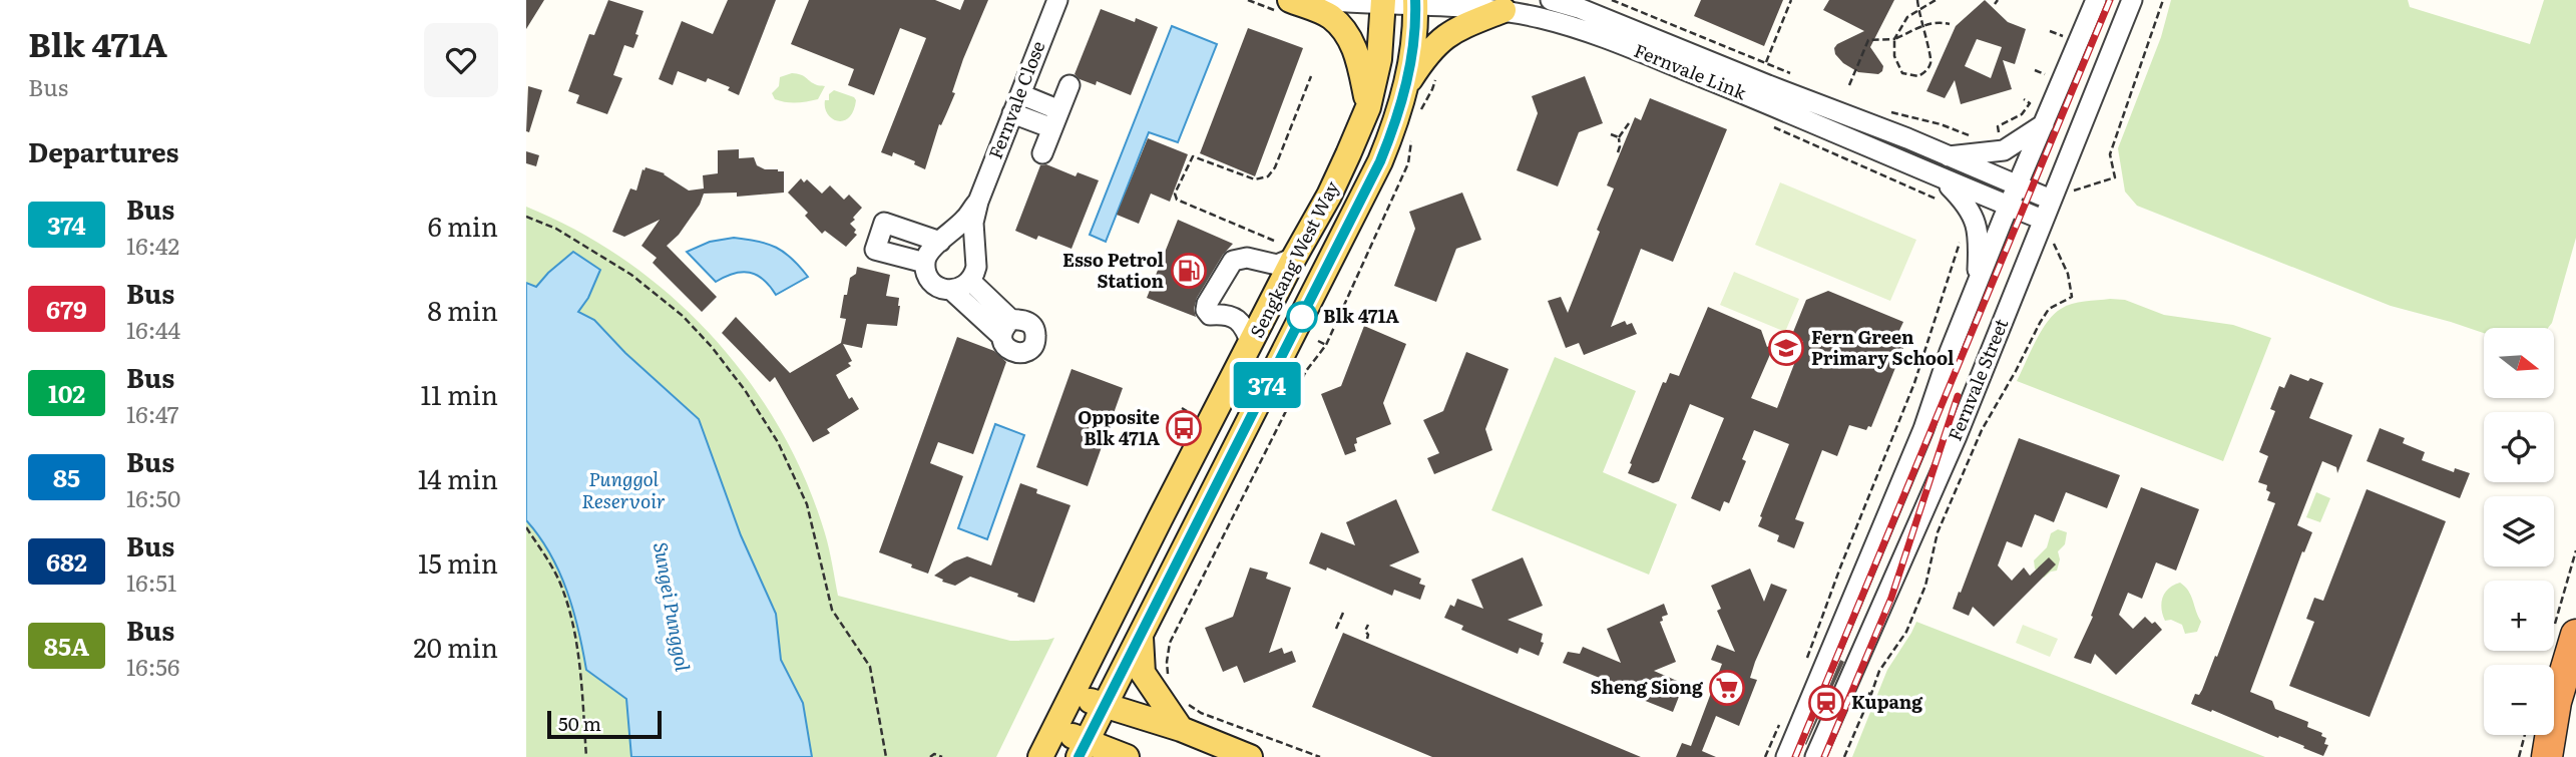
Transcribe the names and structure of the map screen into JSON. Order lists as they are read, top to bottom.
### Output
{
  "streets": {
    "main road": ["Sengkang West Way"],
    "street": ["Fernvale Link", "Fernvale Close", "Fernvale Street"]
  },
  "crossings": [
    ["Fernvale Link", "Sengkang West Way"],
    ["Fernvale Link", "Fernvale Street"]
  ],
  "water": ["Punggol Reservoir", "Sungei Punggol"],
  "places": {
    "fuel station": ["Esso Petrol Station"],
    "other": ["Blk 471A"],
    "school or university": ["Fern Green Primary School"],
    "bus stop": ["Opposite Blk 471A"],
    "supermarket": ["Sheng Siong"],
    "station": ["Kupang"]
  },
  "lines": ["bus line 374"],
  "scale_bar": "50 m",
  "north": "right",
  "page": {
    "heading": [
      ["Blk 471A", "Bus"],
      "Departures"
    ],
    "on_map": "374",
    "list": [
      {
        "mark": "374",
        "name": "Bus",
        "note": "16:42",
        "value": "6 min"
      },
      {
        "mark": "679",
        "name": "Bus",
        "note": "16:44",
        "value": "8 min"
      },
      {
        "mark": "102",
        "name": "Bus",
        "note": "16:47",
        "value": "11 min"
      },
      {
        "mark": "85",
        "name": "Bus",
        "note": "16:50",
        "value": "14 min"
      },
      {
        "mark": "682",
        "name": "Bus",
        "note": "16:51",
        "value": "15 min"
      },
      {
        "mark": "85A",
        "name": "Bus",
        "note": "16:56",
        "value": "20 min"
      }
    ],
    "map_buttons": ["+", "−"],
    "scale": "50 m"
  }
}
